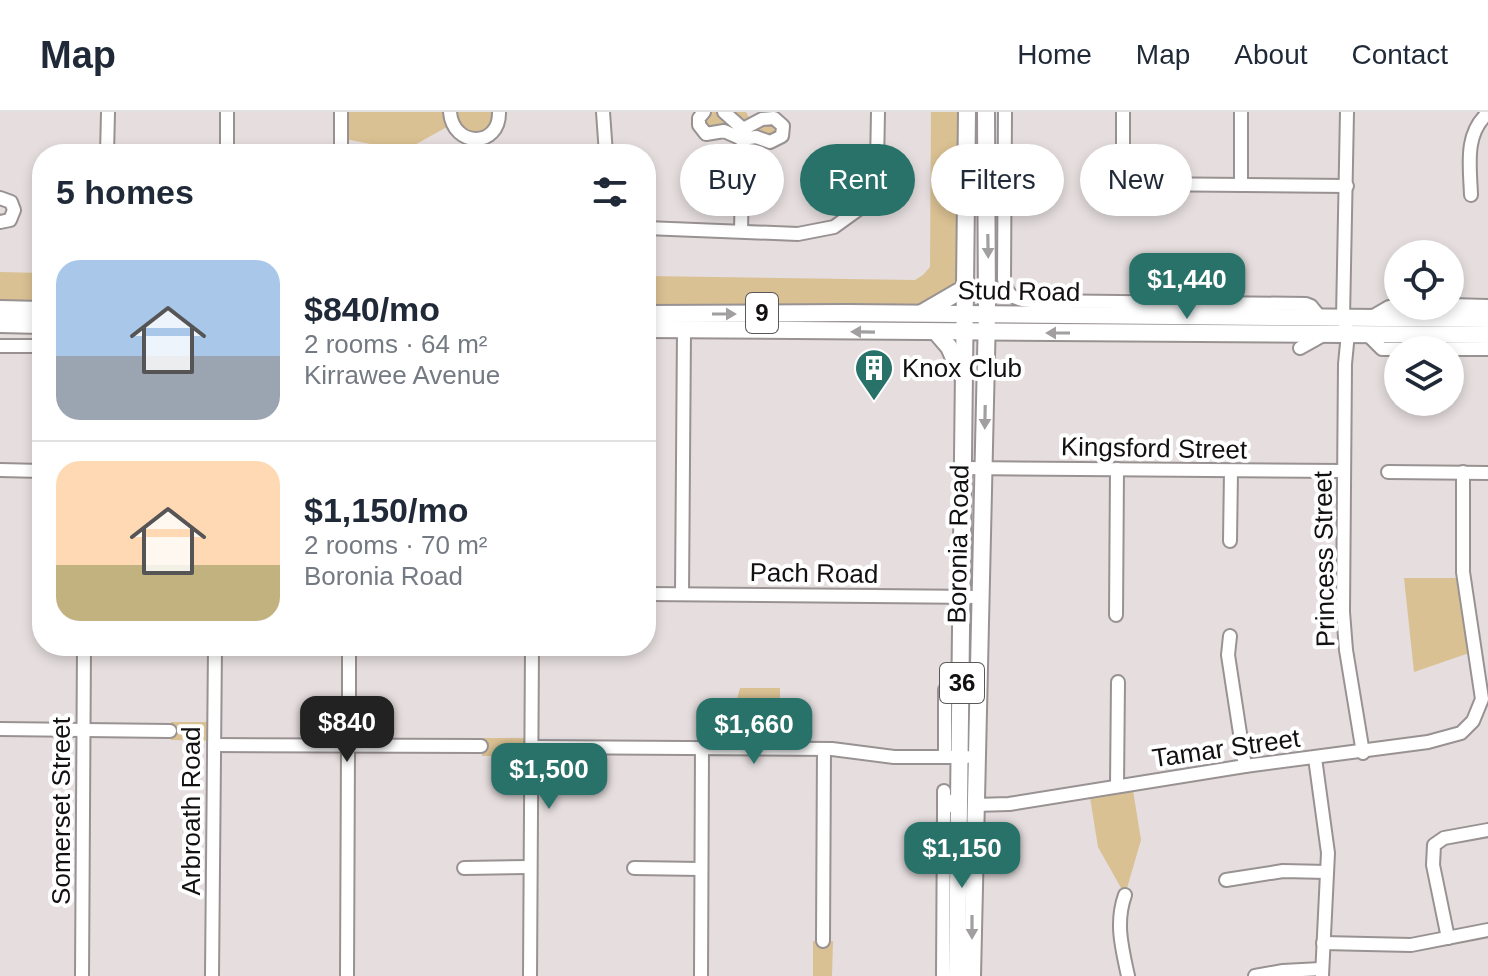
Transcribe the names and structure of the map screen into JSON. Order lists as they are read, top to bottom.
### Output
{
  "streets": {
    "main road": [
      "Stud Road",
      "9",
      "Boronia Road",
      "36"
    ],
    "street": [
      "Kingsford Street",
      "Princess Street",
      "Pach Road",
      "Tamar Street",
      "Somerset Street",
      "Arbroath Road"
    ]
  },
  "crossings": [
    ["Stud Road", "Boronia Road"],
    ["Stud Road", "Princess Street"],
    ["Kingsford Street", "Boronia Road"],
    ["Kingsford Street", "Princess Street"],
    ["Boronia Road", "Pach Road"],
    ["Boronia Road", "Tamar Street"],
    ["Princess Street", "Tamar Street"]
  ],
  "places": {
    "building": ["Knox Club"]
  },
  "page": {
    "header": "Map",
    "nav": [
      "Home",
      "Map",
      "About",
      "Contact"
    ],
    "chip": [
      "Buy",
      "Rent",
      "Filters",
      "New"
    ],
    "heading": "5 homes",
    "list": [
      {
        "name": "$840/mo",
        "note": "2 rooms · 64 m² · Kirrawee Avenue"
      },
      {
        "name": "$1,150/mo",
        "note": "2 rooms · 70 m² · Boronia Road"
      }
    ],
    "price": [
      "$1,440",
      "$840",
      "$1,660",
      "$1,500",
      "$1,150"
    ]
  }
}
